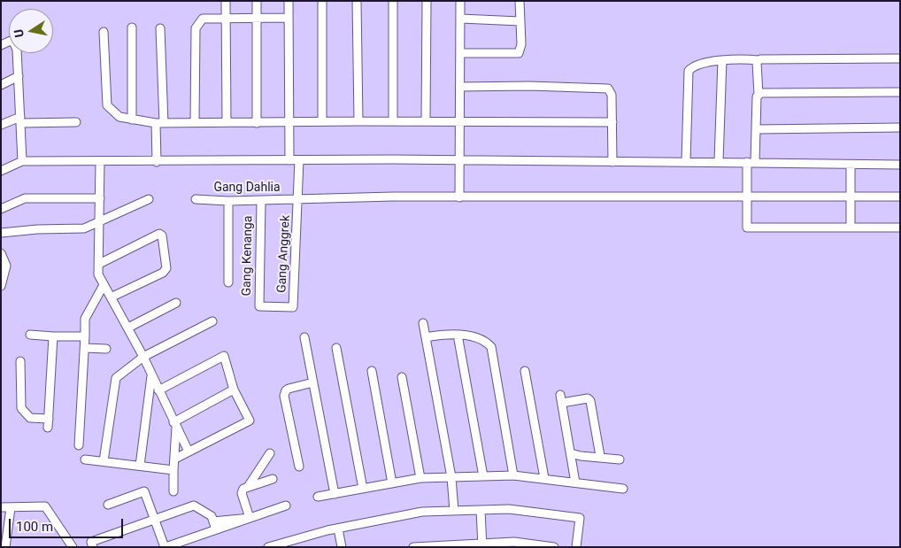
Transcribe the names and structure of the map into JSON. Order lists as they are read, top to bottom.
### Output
{
  "streets": {
    "street": ["Gang Dahlia", "Gang Anggrek", "Gang Kenanga"]
  },
  "crossings": [
    ["Gang Dahlia", "Gang Anggrek"],
    ["Gang Dahlia", "Gang Kenanga"],
    ["Gang Anggrek", "Gang Kenanga"]
  ],
  "scale_bar": "100 m",
  "north": "left"
}
